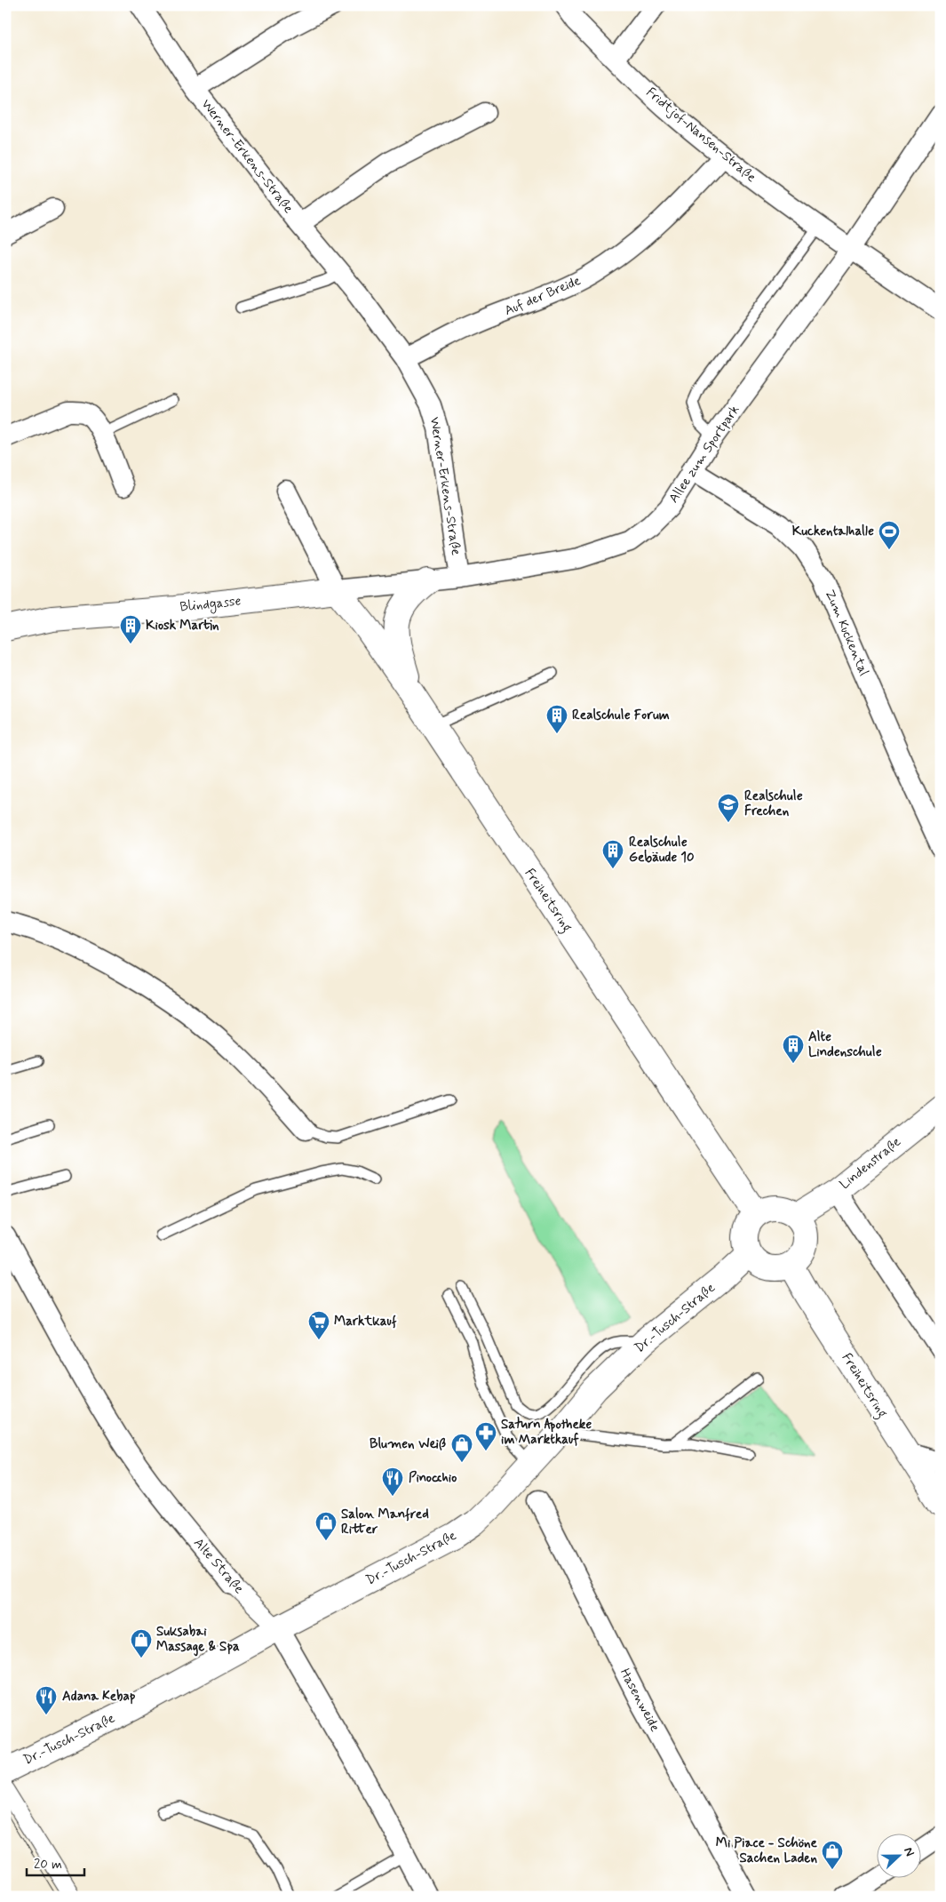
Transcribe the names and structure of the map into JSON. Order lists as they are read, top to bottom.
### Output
{
  "streets": {
    "main road": [
      "Blindgasse",
      "Freiheitsring",
      "Lindenstraße",
      "Dr.-Tusch-Straße"
    ],
    "street": [
      "Fridtjof-Nansen-Straße",
      "Werner-Erkens-Straße",
      "Auf der Breide",
      "Allee zum Sportpark",
      "Zum Kuckental",
      "Alte Straße",
      "Hasenweide"
    ]
  },
  "crossings": [
    ["Fridtjof-Nansen-Straße", "Auf der Breide"],
    ["Fridtjof-Nansen-Straße", "Allee zum Sportpark"],
    ["Werner-Erkens-Straße", "Auf der Breide"],
    ["Werner-Erkens-Straße", "Allee zum Sportpark"],
    ["Allee zum Sportpark", "Blindgasse"],
    ["Allee zum Sportpark", "Zum Kuckental"],
    ["Allee zum Sportpark", "Freiheitsring"],
    ["Blindgasse", "Freiheitsring"],
    ["Freiheitsring", "Lindenstraße"],
    ["Freiheitsring", "Dr.-Tusch-Straße"],
    ["Lindenstraße", "Dr.-Tusch-Straße"],
    ["Dr.-Tusch-Straße", "Alte Straße"]
  ],
  "places": {
    "sports": ["Kuckentalhalle"],
    "building": [
      "Kiosk Martin",
      "Realschule Forum",
      "Realschule Gebäude 10",
      "Alte Lindenschule"
    ],
    "school or university": ["Realschule Frechen"],
    "supermarket": ["Marktkauf"],
    "pharmacy": ["Saturn Apotheke im Marktkauf"],
    "shop": [
      "Blumen Weiß",
      "Salon Manfred Ritter",
      "Suksabai Massage & Spa",
      "Mi Piace - Schöne Sachen Laden"
    ],
    "restaurant": ["Pinocchio", "Adana Kebap"]
  },
  "scale_bar": "20 m",
  "north": "right"
}
